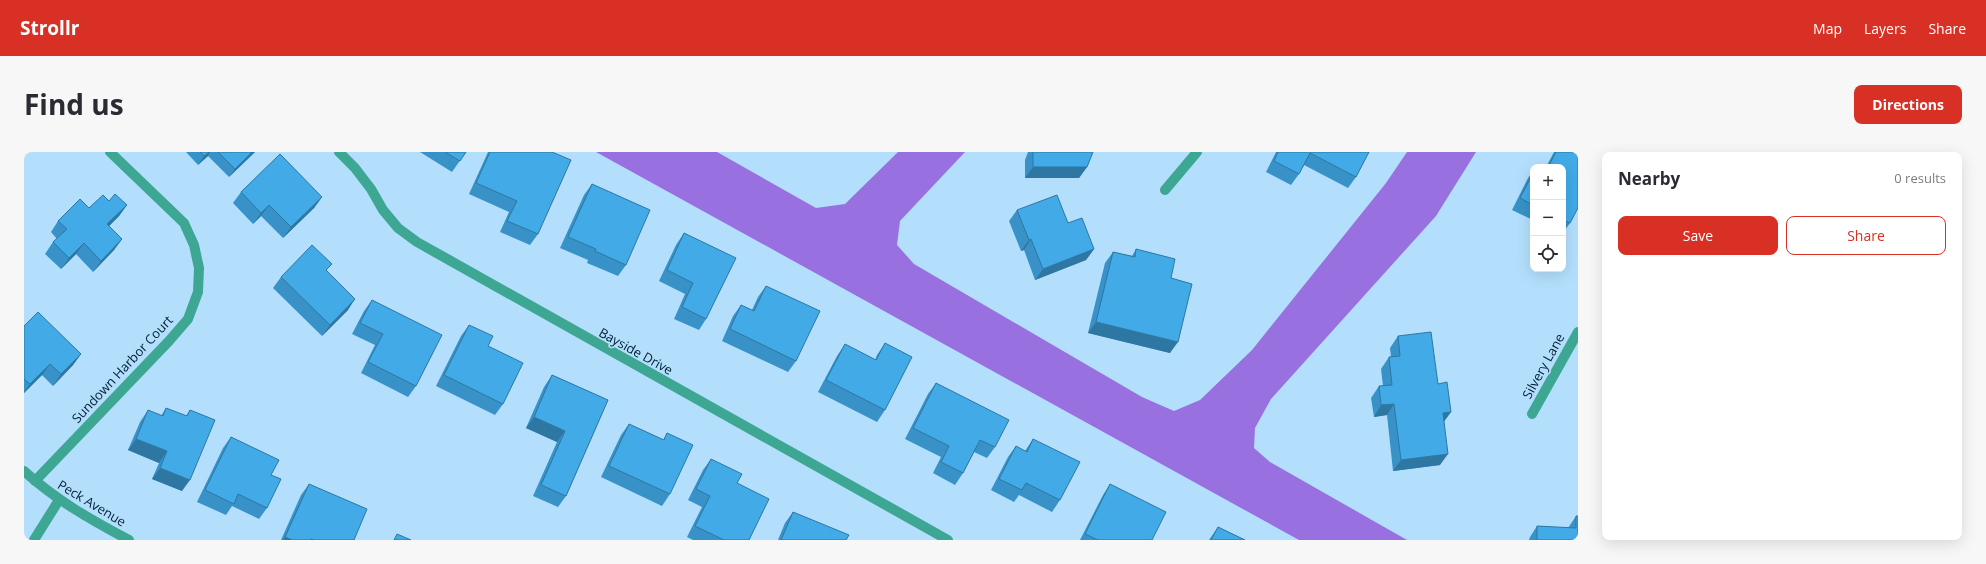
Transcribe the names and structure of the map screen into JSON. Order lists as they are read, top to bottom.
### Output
{
  "streets": {
    "street": [
      "Bayside Drive",
      "Silvery Lane",
      "Sundown Harbor Court",
      "Peck Avenue"
    ]
  },
  "crossings": [
    ["Sundown Harbor Court", "Peck Avenue"]
  ],
  "page": {
    "header": "Strollr",
    "nav": ["Map", "Layers", "Share"],
    "title": "Find us",
    "buttons": [
      "Directions",
      ["Save", "Share"]
    ],
    "heading": ["Nearby", "0 results"],
    "map_buttons": ["+", "−"]
  }
}
